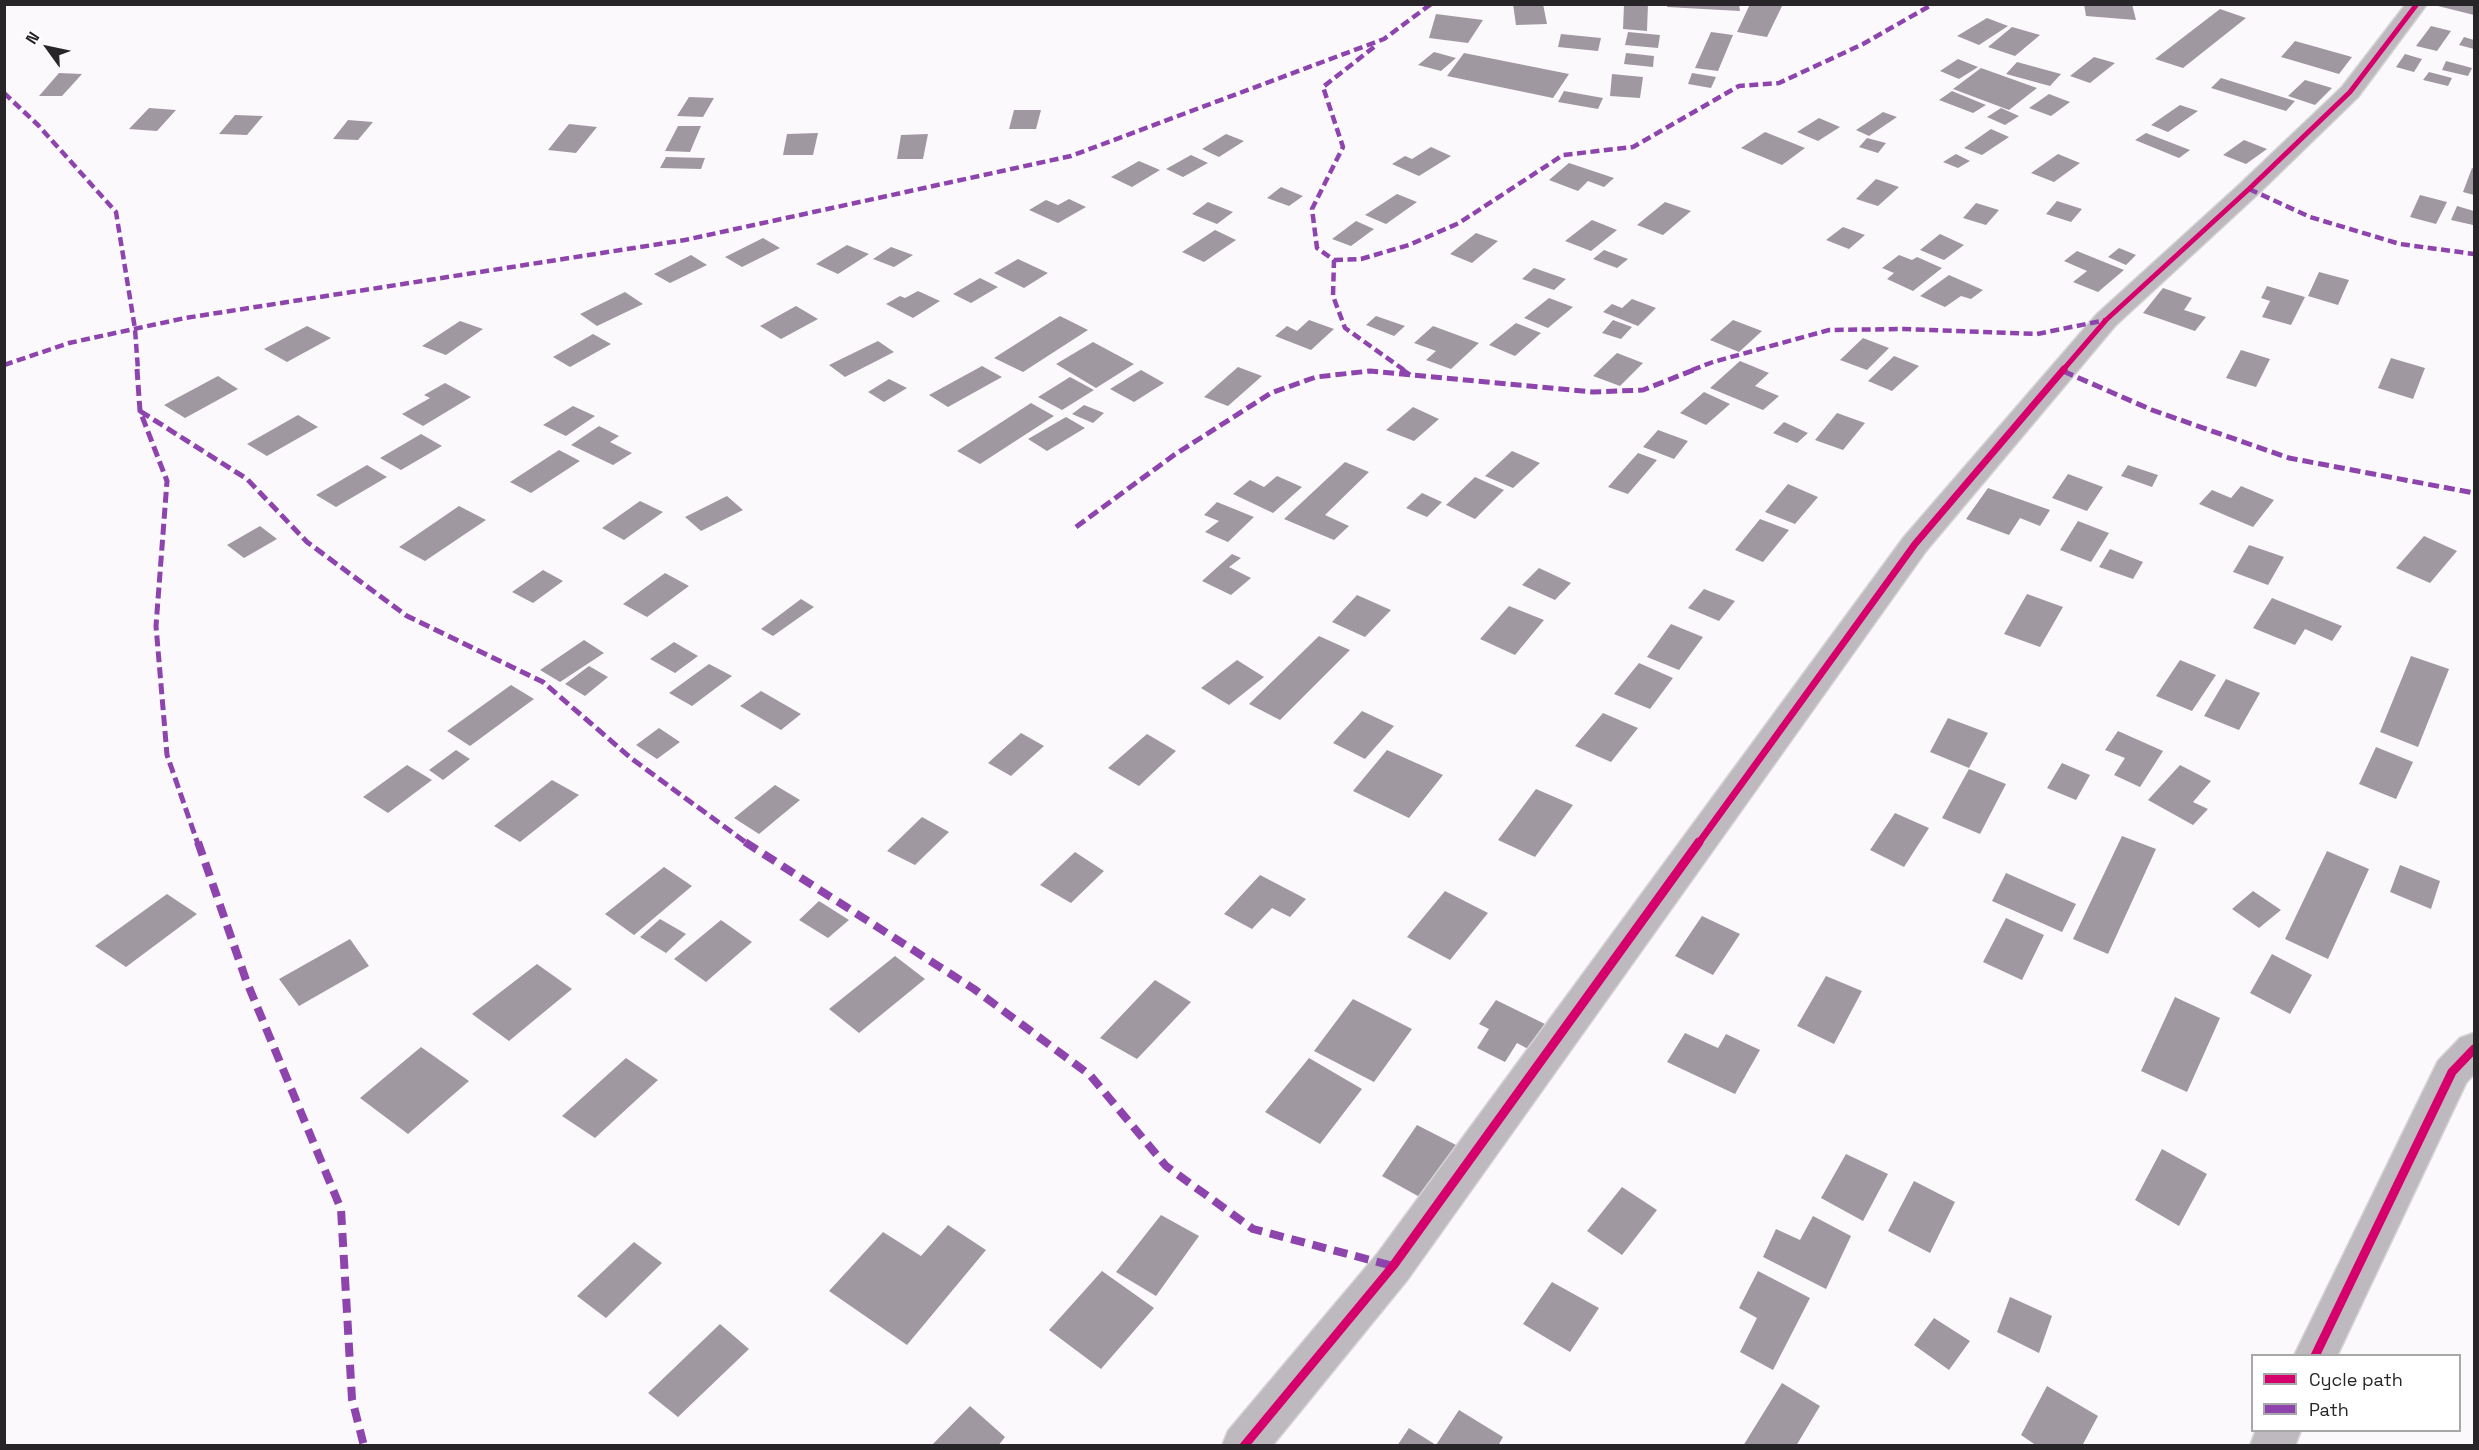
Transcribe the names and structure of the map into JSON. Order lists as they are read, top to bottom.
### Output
{
  "legend": ["Cycle path", "Path"],
  "north": "top left"
}
